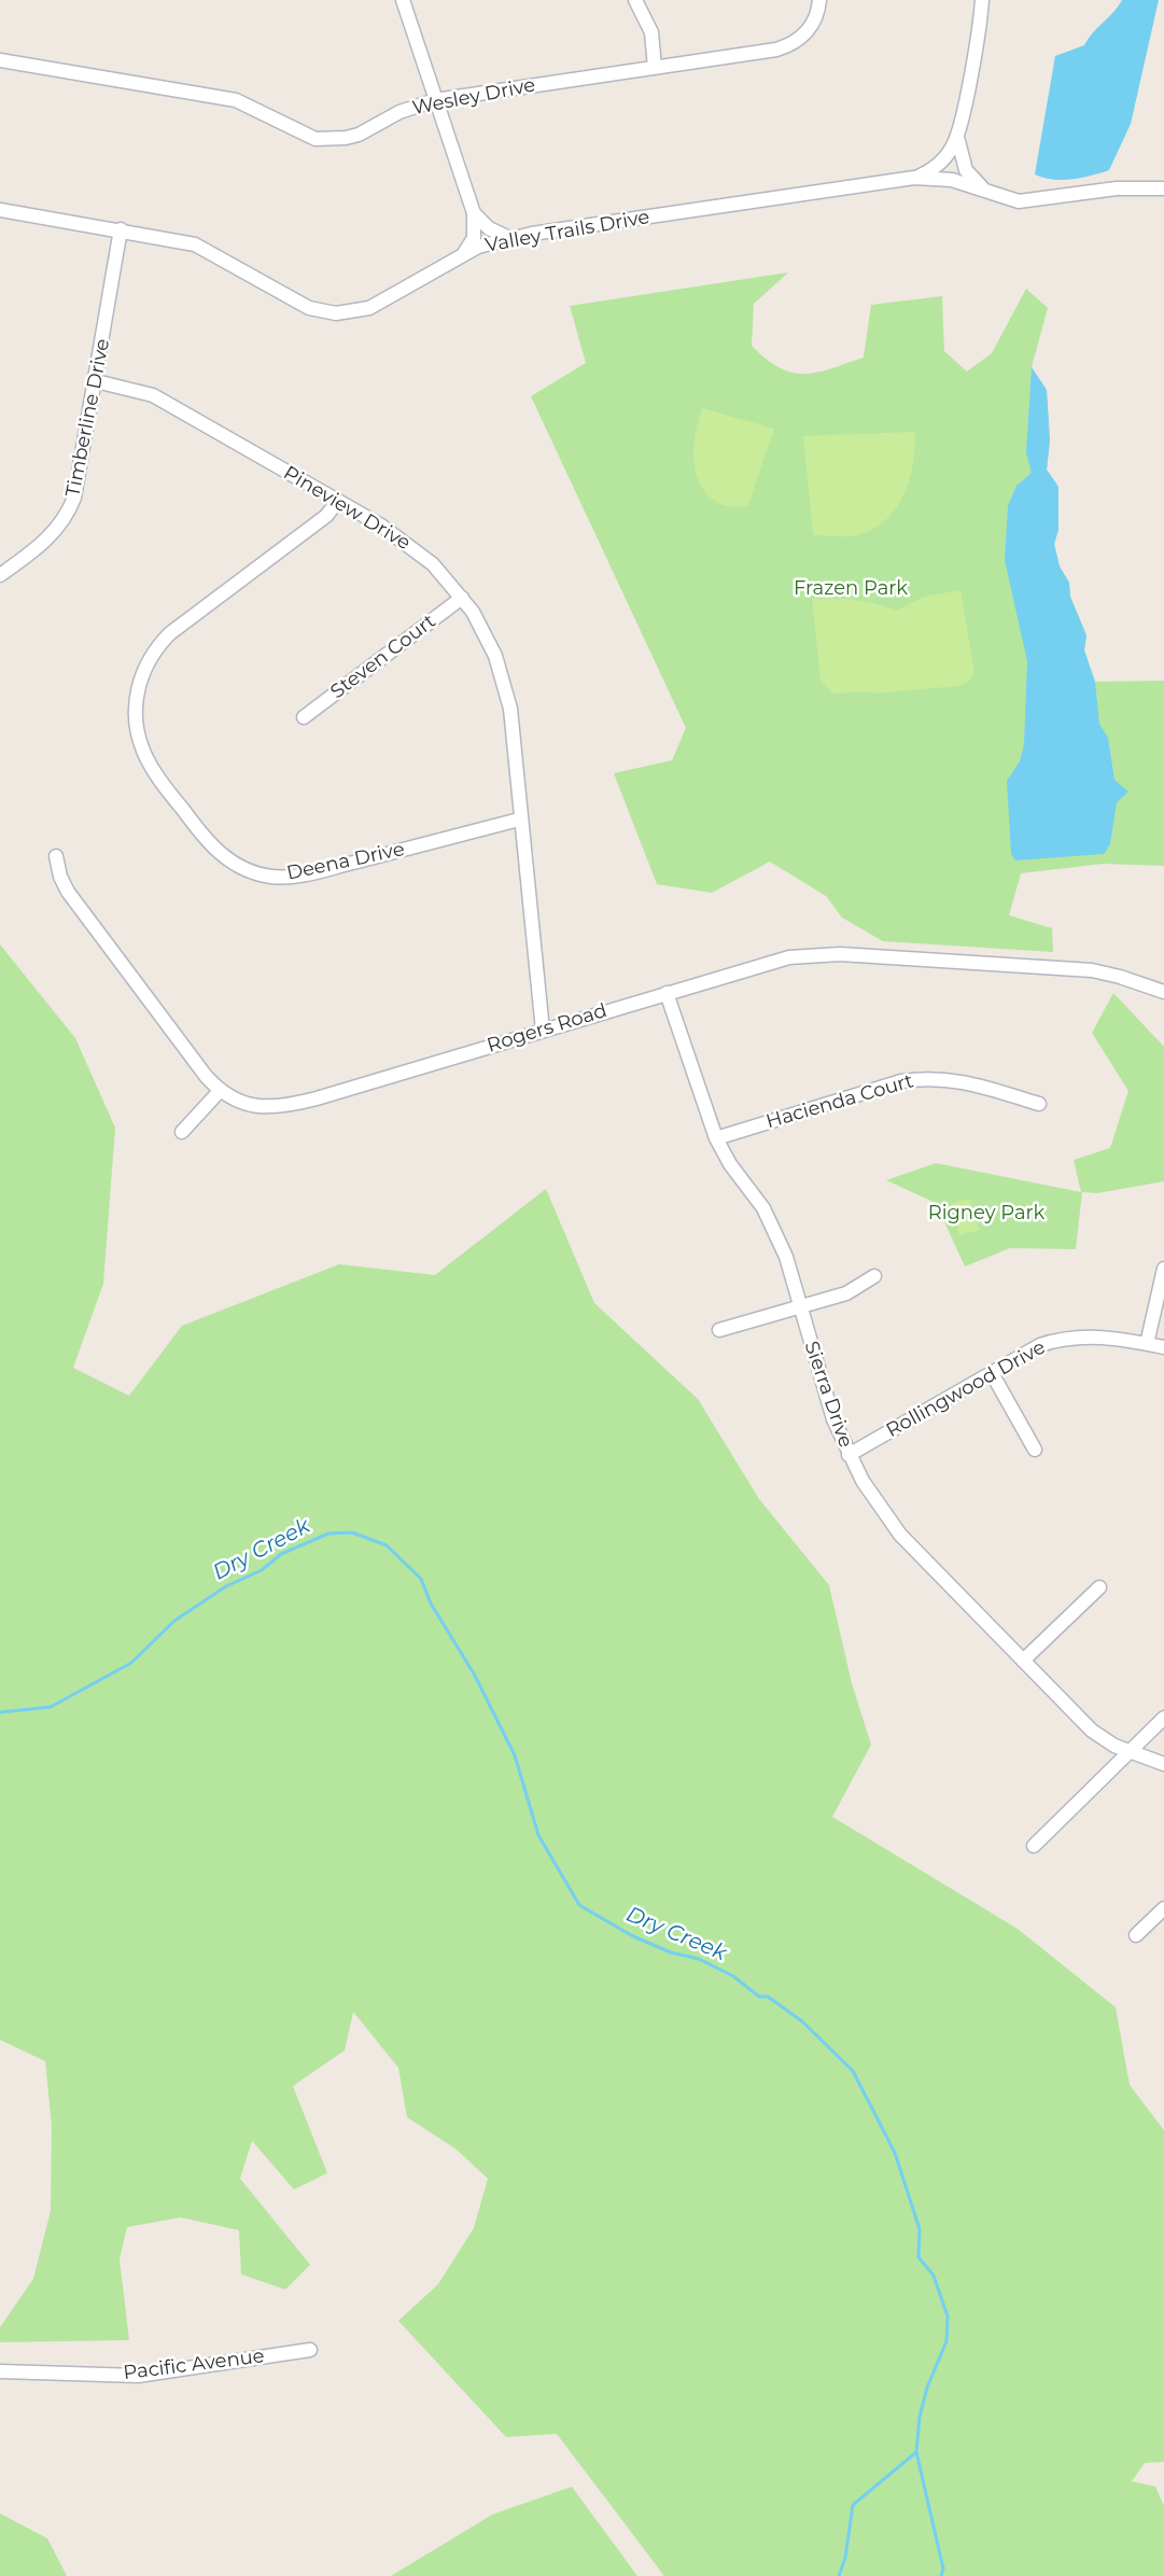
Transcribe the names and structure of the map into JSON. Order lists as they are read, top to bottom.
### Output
{
  "streets": {
    "street": [
      "Wesley Drive",
      "Valley Trails Drive",
      "Timberline Drive",
      "Pineview Drive",
      "Steven Court",
      "Deena Drive",
      "Rogers Road",
      "Hacienda Court",
      "Rollingwood Drive",
      "Sierra Drive",
      "Pacific Avenue"
    ]
  },
  "crossings": [
    ["Valley Trails Drive", "Timberline Drive"],
    ["Timberline Drive", "Pineview Drive"],
    ["Pineview Drive", "Steven Court"],
    ["Pineview Drive", "Deena Drive"],
    ["Pineview Drive", "Rogers Road"],
    ["Rogers Road", "Sierra Drive"],
    ["Hacienda Court", "Sierra Drive"],
    ["Rollingwood Drive", "Sierra Drive"]
  ],
  "water": ["Dry Creek"],
  "parks": ["Frazen Park", "Rigney Park"]
}
